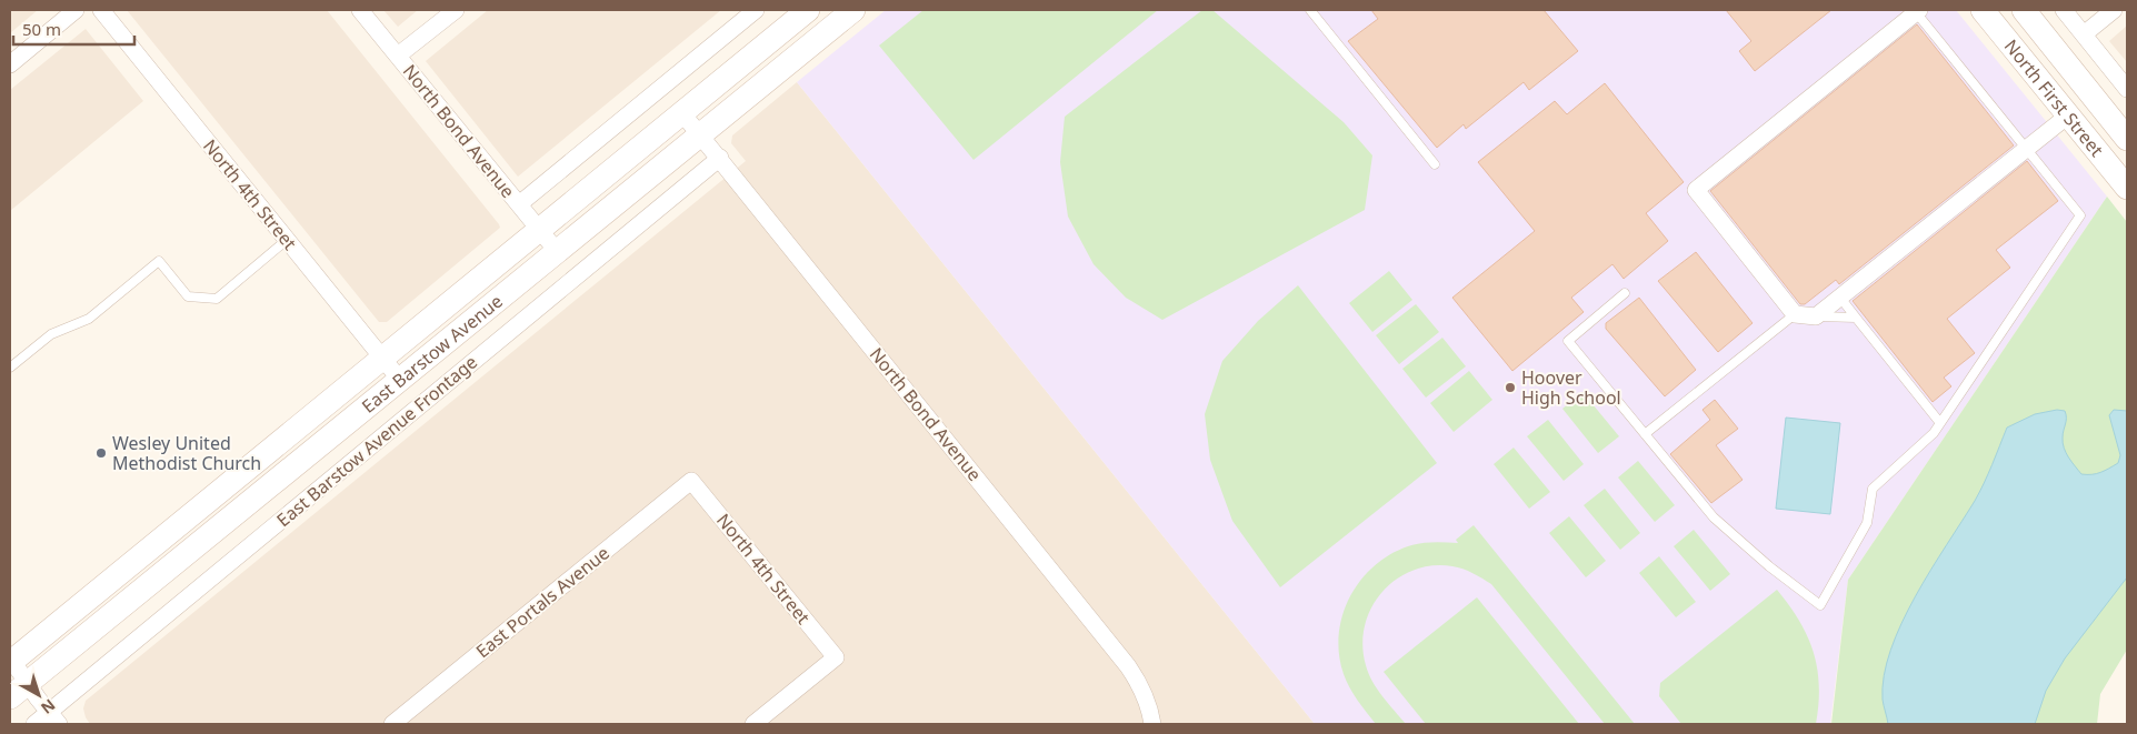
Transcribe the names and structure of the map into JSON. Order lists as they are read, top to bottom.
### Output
{
  "streets": {
    "main road": ["North First Street", "East Barstow Avenue"],
    "street": [
      "North Bond Avenue",
      "North 4th Street",
      "East Barstow Avenue Frontage",
      "East Portals Avenue"
    ]
  },
  "crossings": [
    ["North Bond Avenue", "East Barstow Avenue"],
    ["North Bond Avenue", "East Barstow Avenue Frontage"],
    ["North 4th Street", "East Barstow Avenue"],
    ["North 4th Street", "East Portals Avenue"]
  ],
  "places": ["Hoover High School", "Wesley United Methodist Church"],
  "scale_bar": "50 m",
  "north": "bottom right"
}
